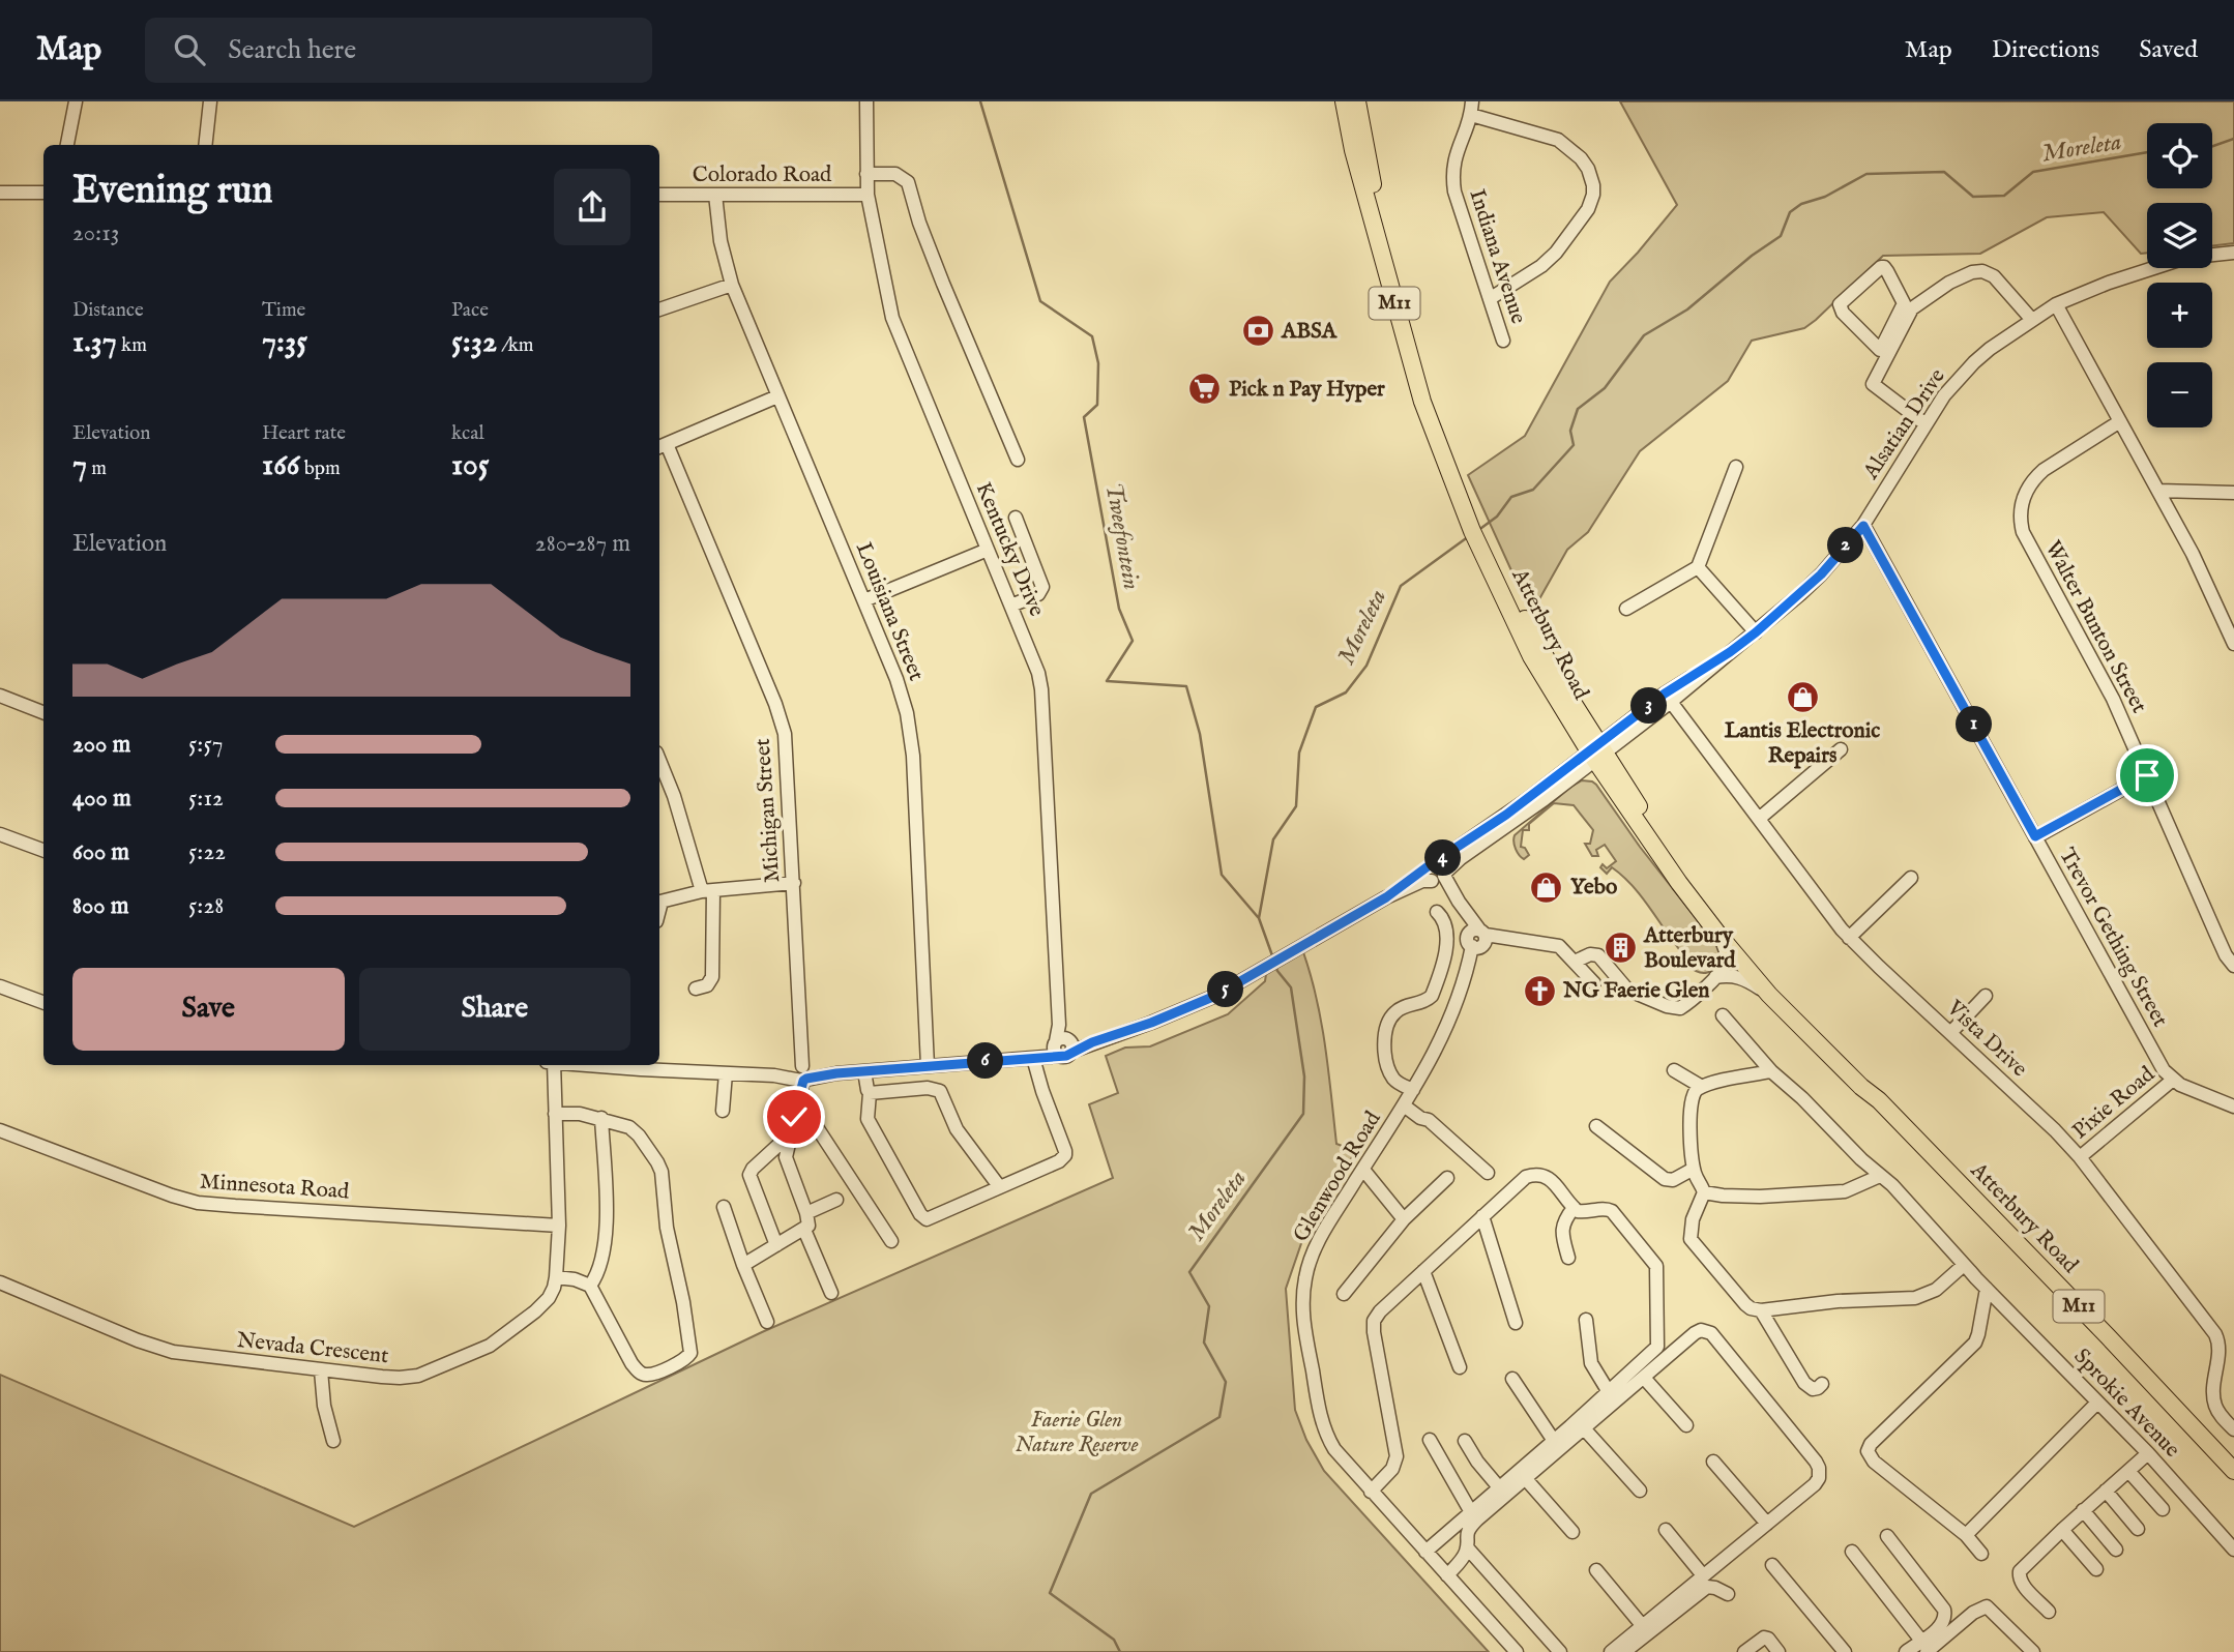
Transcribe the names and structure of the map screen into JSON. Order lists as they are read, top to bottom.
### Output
{
  "streets": {
    "main road": ["M11", "Atterbury Road"],
    "street": [
      "Colorado Road",
      "Indiana Avenue",
      "Alsatian Drive",
      "Kentucky Drive",
      "Louisiana Street",
      "Walter Bunton Street",
      "Michigan Street",
      "Trevor Gething Street",
      "Vista Drive",
      "Pixie Road",
      "Glenwood Road",
      "Minnesota Road",
      "Nevada Crescent",
      "Sprokie Avenue"
    ]
  },
  "crossings": [
    ["Colorado Road", "Kentucky Drive"],
    ["Colorado Road", "Louisiana Street"],
    ["Alsatian Drive", "Kentucky Drive"],
    ["Alsatian Drive", "Atterbury Road"],
    ["Alsatian Drive", "Trevor Gething Street"],
    ["Alsatian Drive", "Vista Drive"],
    ["Trevor Gething Street", "Pixie Road"],
    ["Vista Drive", "Pixie Road"],
    ["Minnesota Road", "Nevada Crescent"]
  ],
  "water": ["Moreleta", "Tweefontein"],
  "parks": ["Faerie Glen Nature Reserve"],
  "places": {
    "bank": ["ABSA"],
    "supermarket": ["Pick n Pay Hyper"],
    "shop": ["Lantis Electronic Repairs", "Yebo"],
    "building": ["Atterbury Boulevard"],
    "church": ["NG Faerie Glen"]
  },
  "page": {
    "header": "Map",
    "search": "Search here",
    "nav": ["Map", "Directions", "Saved"],
    "map_buttons": ["+", "−"],
    "heading": ["Evening run", "20:13"],
    "stats": [
      ["Distance", "1.37 km"],
      ["Time", "7:35"],
      ["Pace", "5:32 /km"],
      ["Elevation", "7 m"],
      ["Heart rate", "166 bpm"],
      ["kcal", "105"]
    ],
    "chart": ["Elevation", "280–287 m"],
    "pins": [
      "2",
      "3",
      "1",
      "4",
      "5",
      "6"
    ],
    "list": [
      {
        "name": "200 m",
        "note": "5:57"
      },
      {
        "name": "400 m",
        "note": "5:12"
      },
      {
        "name": "600 m",
        "note": "5:22"
      },
      {
        "name": "800 m",
        "note": "5:28"
      }
    ],
    "buttons": ["Save", "Share"]
  }
}
